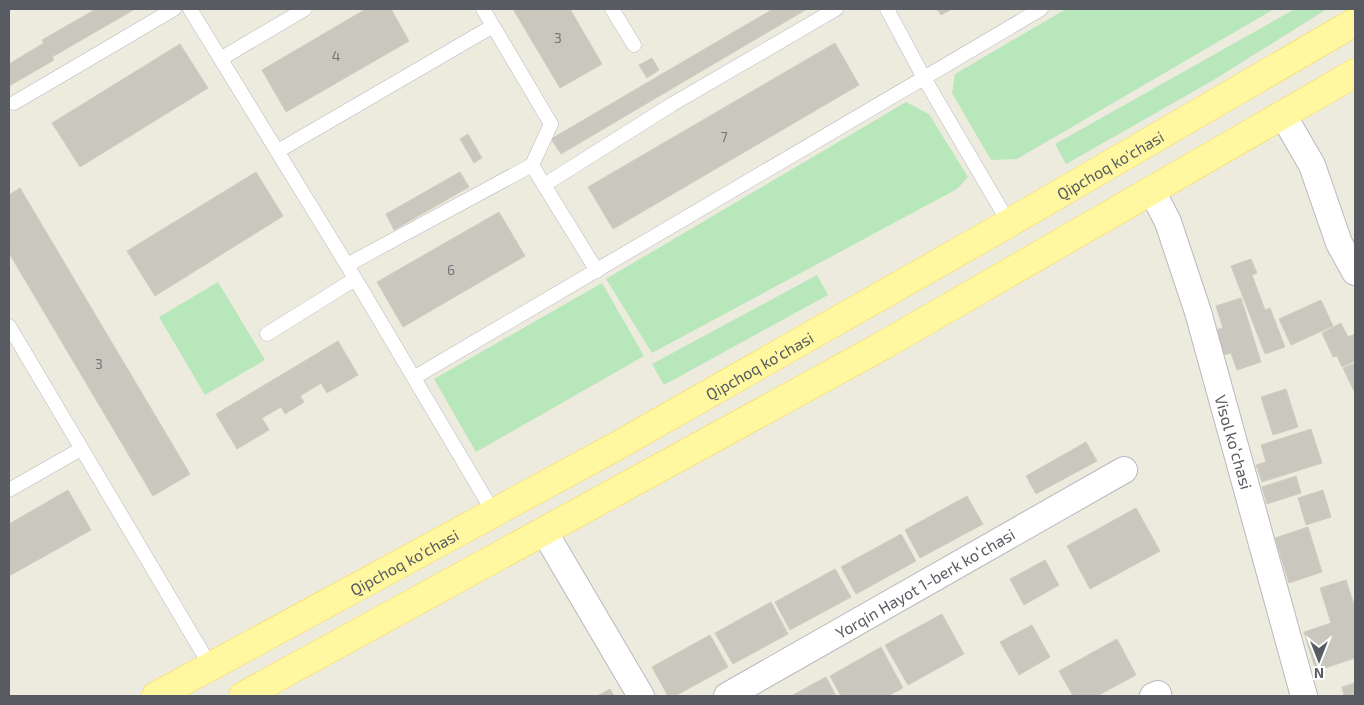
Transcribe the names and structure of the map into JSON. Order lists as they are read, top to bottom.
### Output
{
  "streets": {
    "main road": ["Qipchoq ko'chasi"],
    "street": ["Visol koʻchasi", "Yorqin Hayot 1-berk koʻchasi"]
  },
  "house_numbers": [
    "3",
    "4",
    "7",
    "6",
    "3"
  ],
  "north": "bottom"
}
